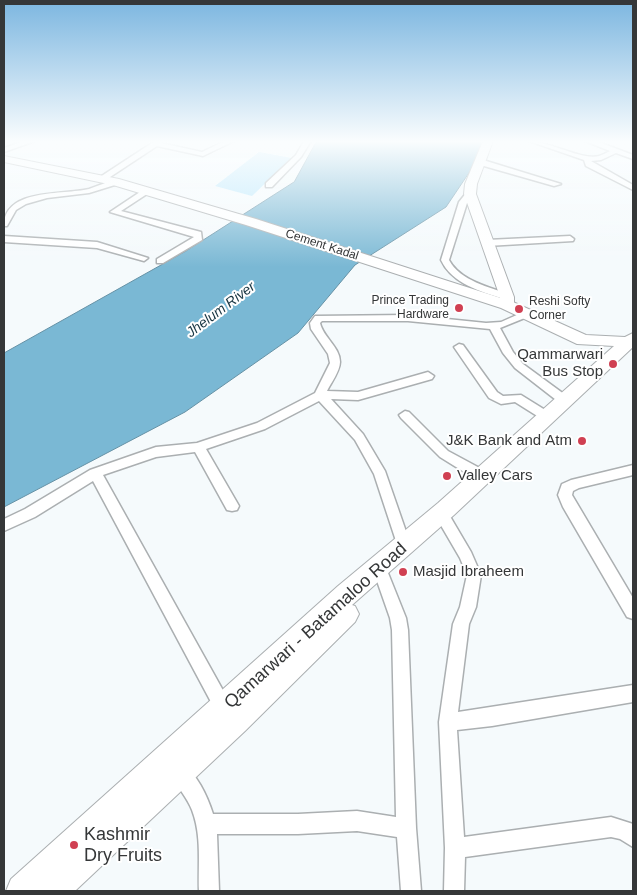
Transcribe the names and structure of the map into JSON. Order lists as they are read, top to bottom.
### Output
{
  "streets": {
    "main road": ["Cement Kadal", "Qamarwari - Batamaloo Road"]
  },
  "water": ["Jhelum River"],
  "places": [
    "Prince Trading Hardware",
    "Reshi Softy Corner",
    "Qammarwari Bus Stop",
    "J&K Bank and Atm",
    "Valley Cars",
    "Masjid Ibraheem",
    "Kashmir Dry Fruits"
  ]
}
